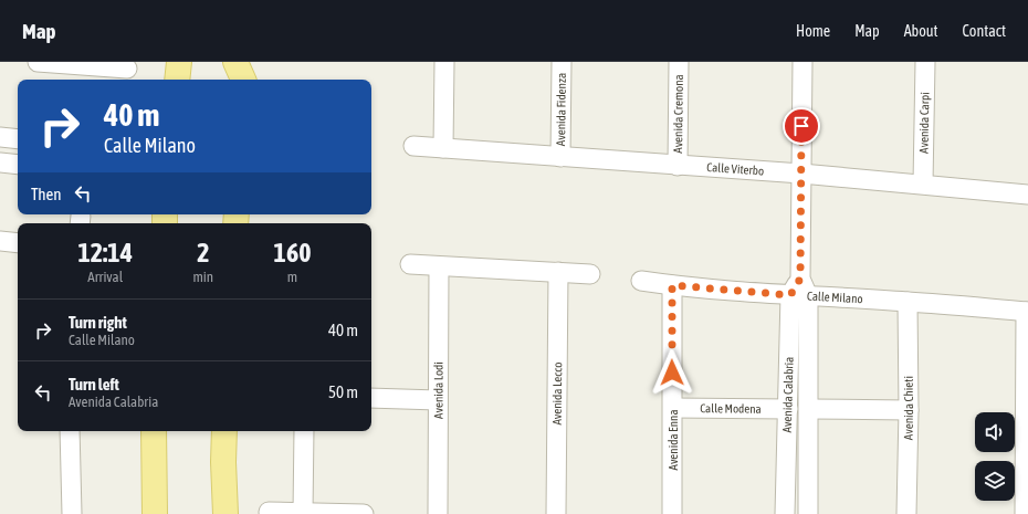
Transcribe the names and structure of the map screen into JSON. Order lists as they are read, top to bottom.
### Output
{
  "streets": {
    "street": [
      "Avenida Fidenza",
      "Avenida Cremona",
      "Avenida Carpi",
      "Calle Viterbo",
      "Calle Milano",
      "Avenida Lodi",
      "Avenida Lecco",
      "Avenida Calabria",
      "Avenida Chieti",
      "Calle Modena",
      "Avenida Enna"
    ]
  },
  "crossings": [
    ["Avenida Fidenza", "Calle Viterbo"],
    ["Avenida Cremona", "Calle Viterbo"],
    ["Avenida Carpi", "Calle Viterbo"],
    ["Calle Viterbo", "Avenida Calabria"],
    ["Calle Milano", "Avenida Calabria"],
    ["Calle Milano", "Avenida Chieti"],
    ["Calle Milano", "Avenida Enna"],
    ["Avenida Calabria", "Calle Modena"],
    ["Calle Modena", "Avenida Enna"]
  ],
  "page": {
    "header": "Map",
    "nav": [
      "Home",
      "Map",
      "About",
      "Contact"
    ],
    "turn": ["40 m", "Calle Milano"],
    "then": "Then",
    "eta": [
      "12:14",
      "Arrival",
      "2",
      "min",
      "160",
      "m"
    ],
    "list": [
      {
        "name": "Turn right",
        "note": "Calle Milano",
        "value": "40 m"
      },
      {
        "name": "Turn left",
        "note": "Avenida Calabria",
        "value": "50 m"
      }
    ]
  }
}
